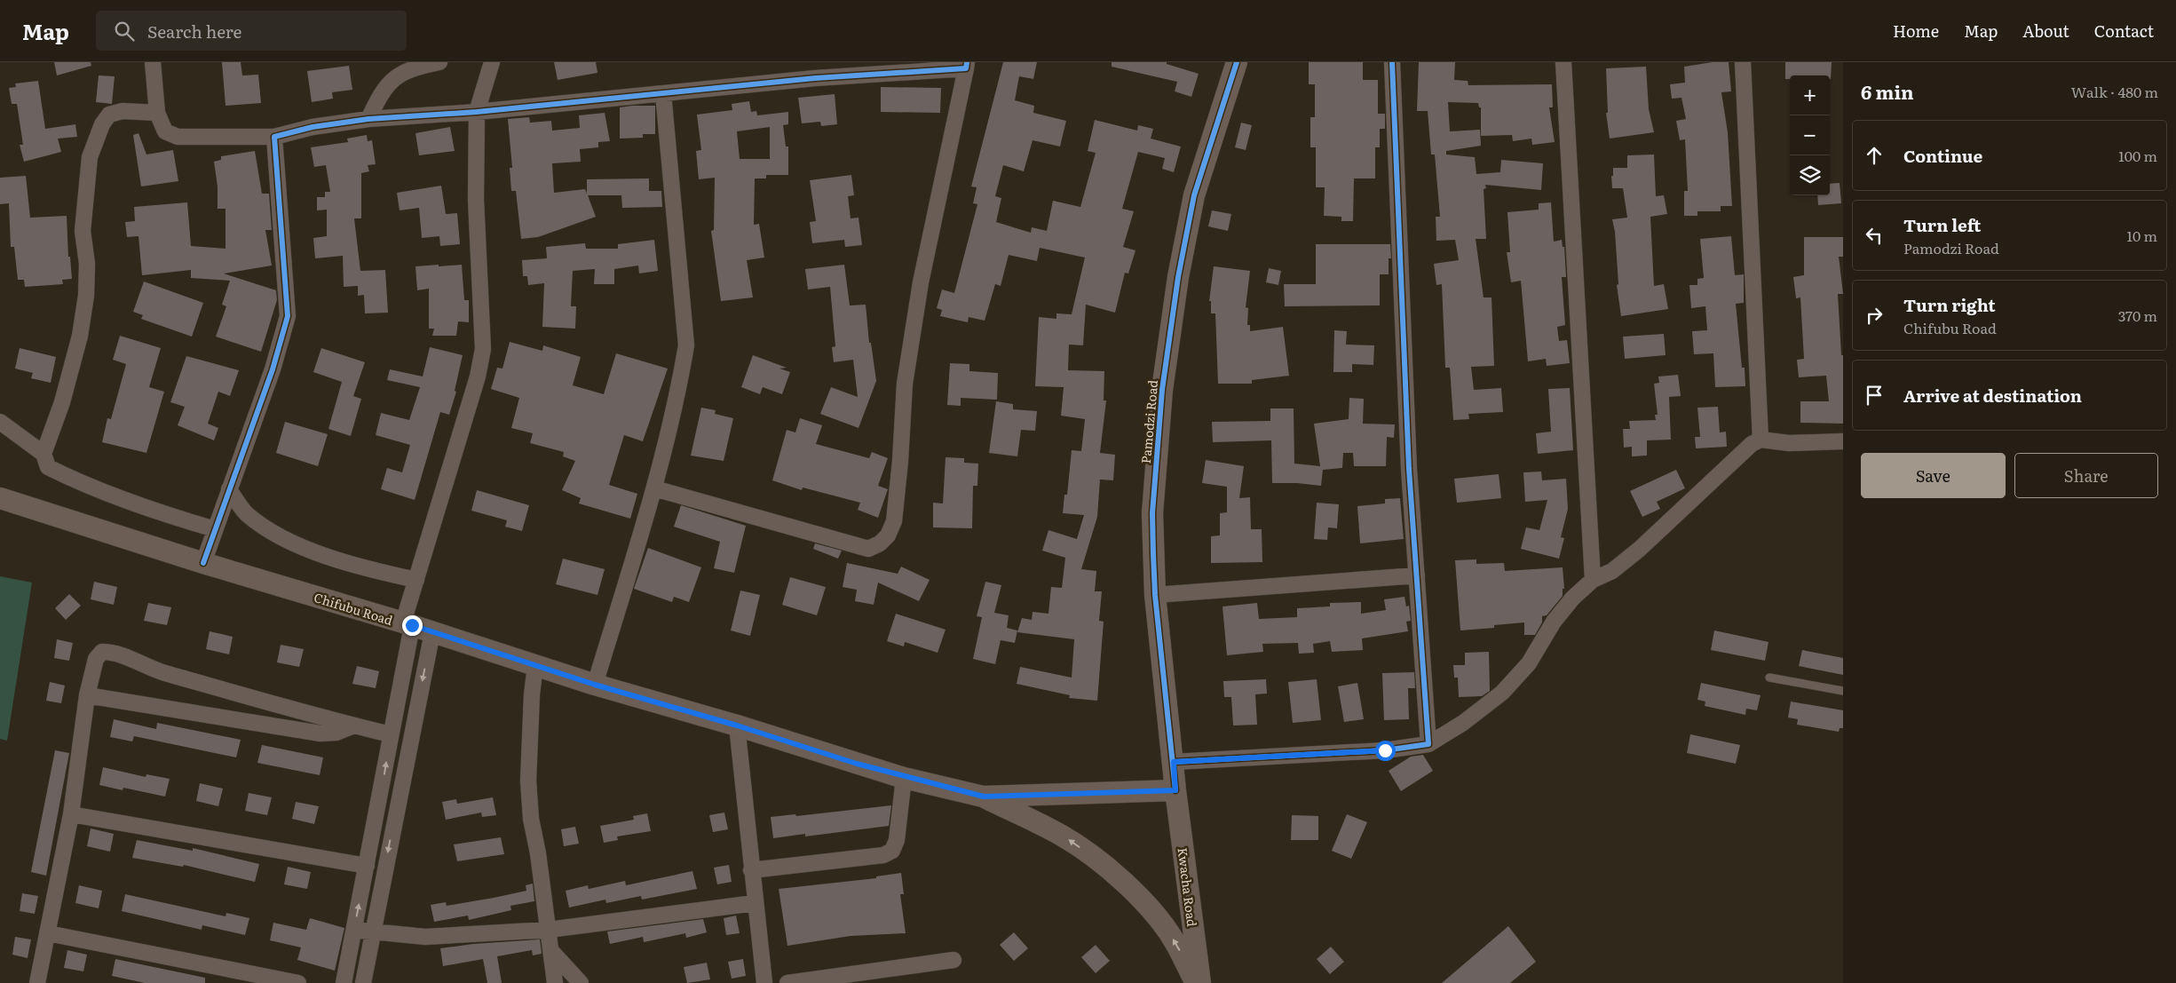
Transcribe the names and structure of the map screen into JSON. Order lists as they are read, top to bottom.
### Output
{
  "streets": {
    "main road": ["Pamodzi Road", "Chifubu Road", "Kwacha Road"]
  },
  "crossings": [
    ["Pamodzi Road", "Chifubu Road"],
    ["Pamodzi Road", "Kwacha Road"],
    ["Chifubu Road", "Kwacha Road"]
  ],
  "page": {
    "header": "Map",
    "search": "Search here",
    "nav": [
      "Home",
      "Map",
      "About",
      "Contact"
    ],
    "heading": ["6 min", "Walk · 480 m"],
    "map_buttons": ["+", "−"],
    "list": [
      ["Continue", "100 m"],
      ["Turn left", "Pamodzi Road", "10 m"],
      ["Turn right", "Chifubu Road", "370 m"],
      "Arrive at destination"
    ],
    "buttons": ["Save", "Share"]
  }
}
